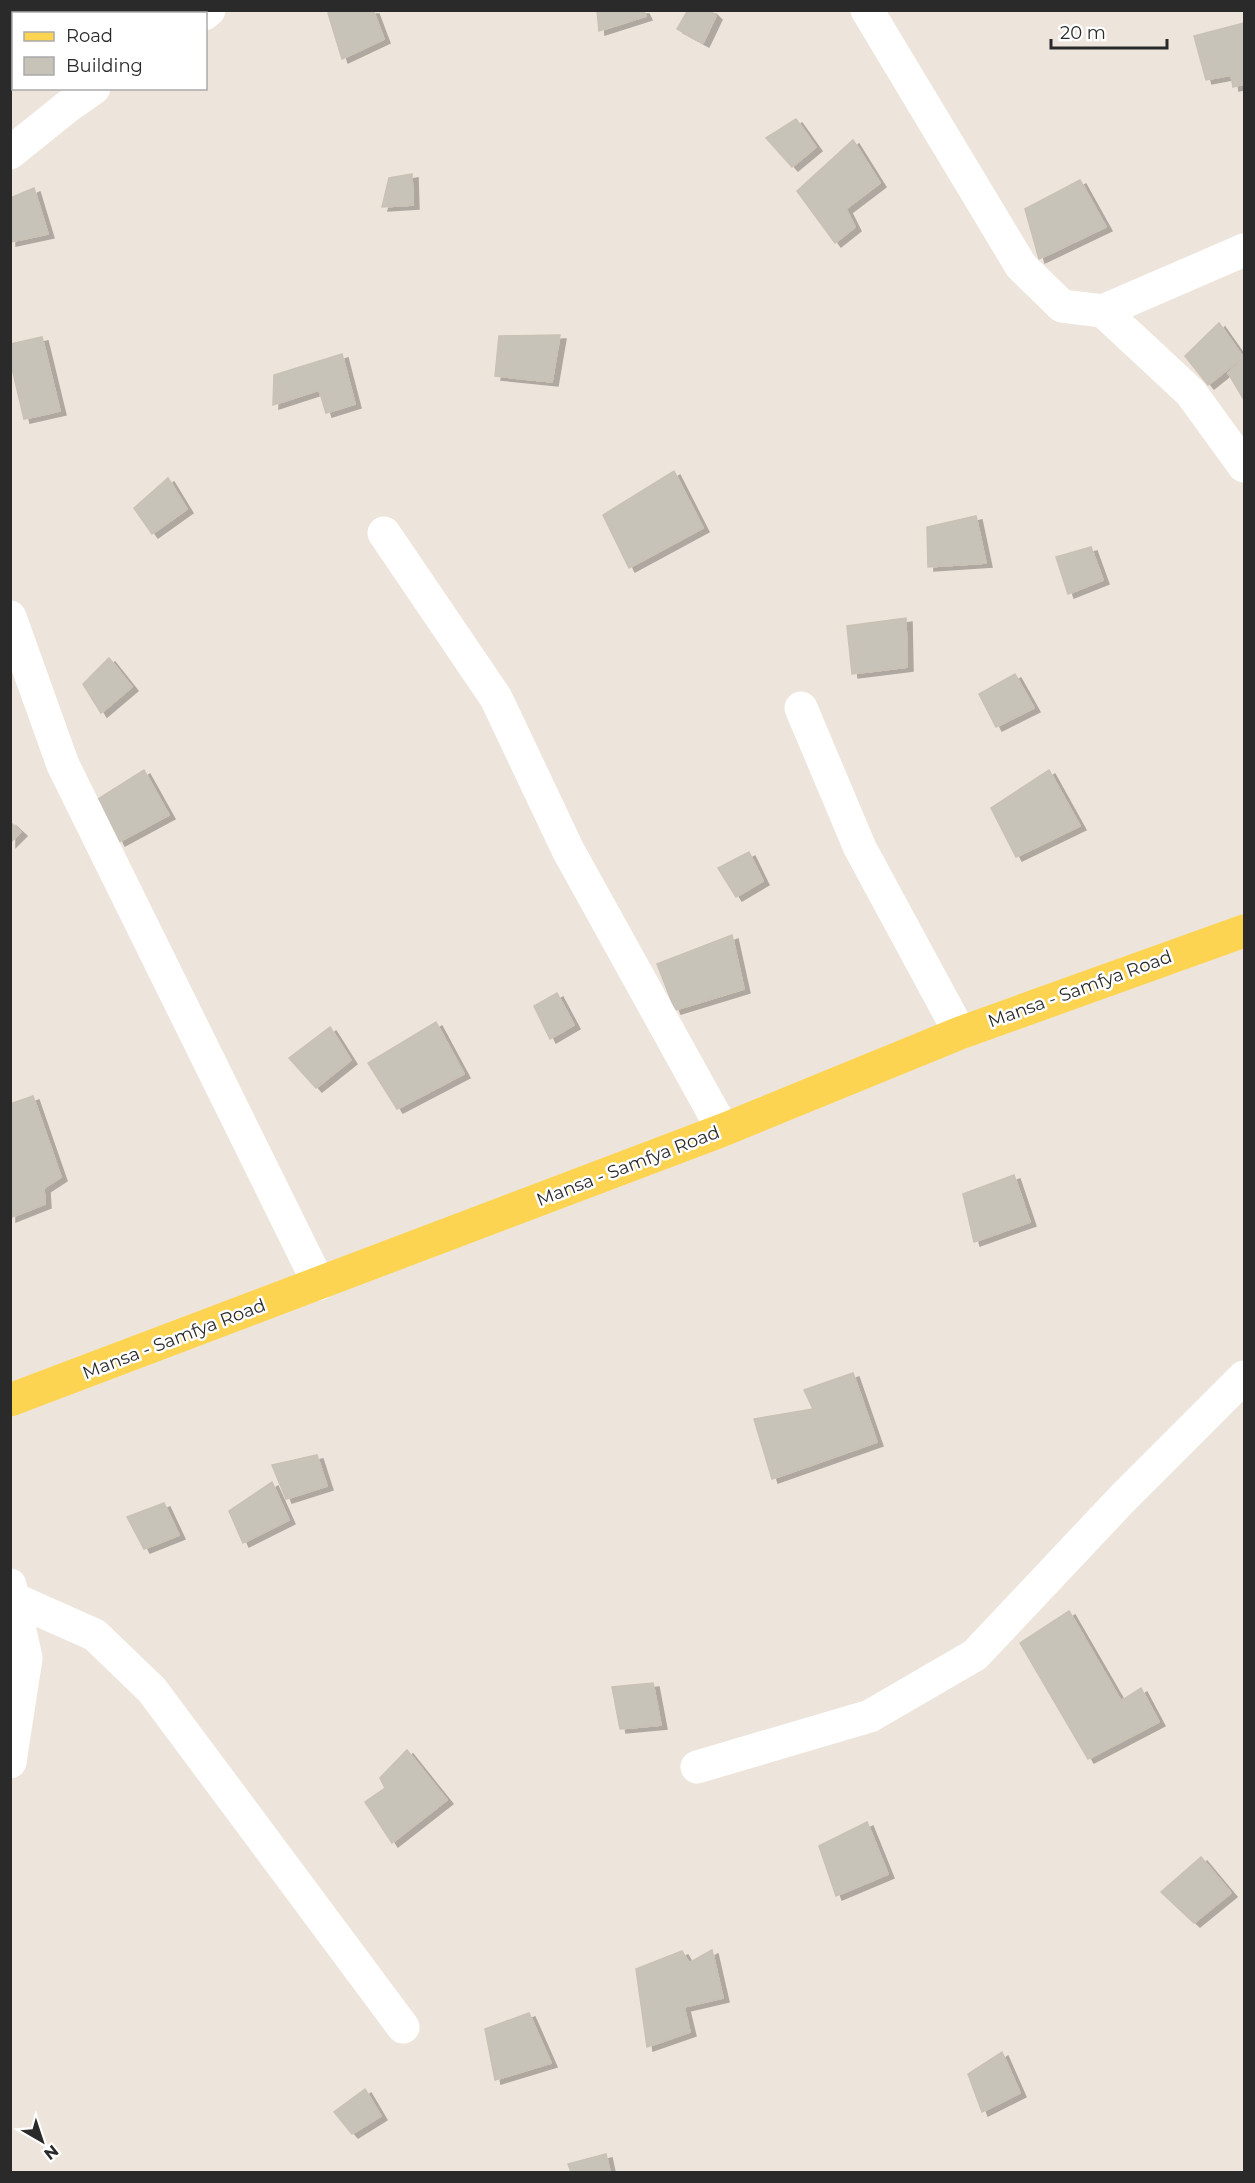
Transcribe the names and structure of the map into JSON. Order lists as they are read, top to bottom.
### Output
{
  "streets": {
    "main road": ["Mansa - Samfya Road"]
  },
  "legend": ["Road", "Building"],
  "scale_bar": "20 m",
  "north": "bottom right"
}
